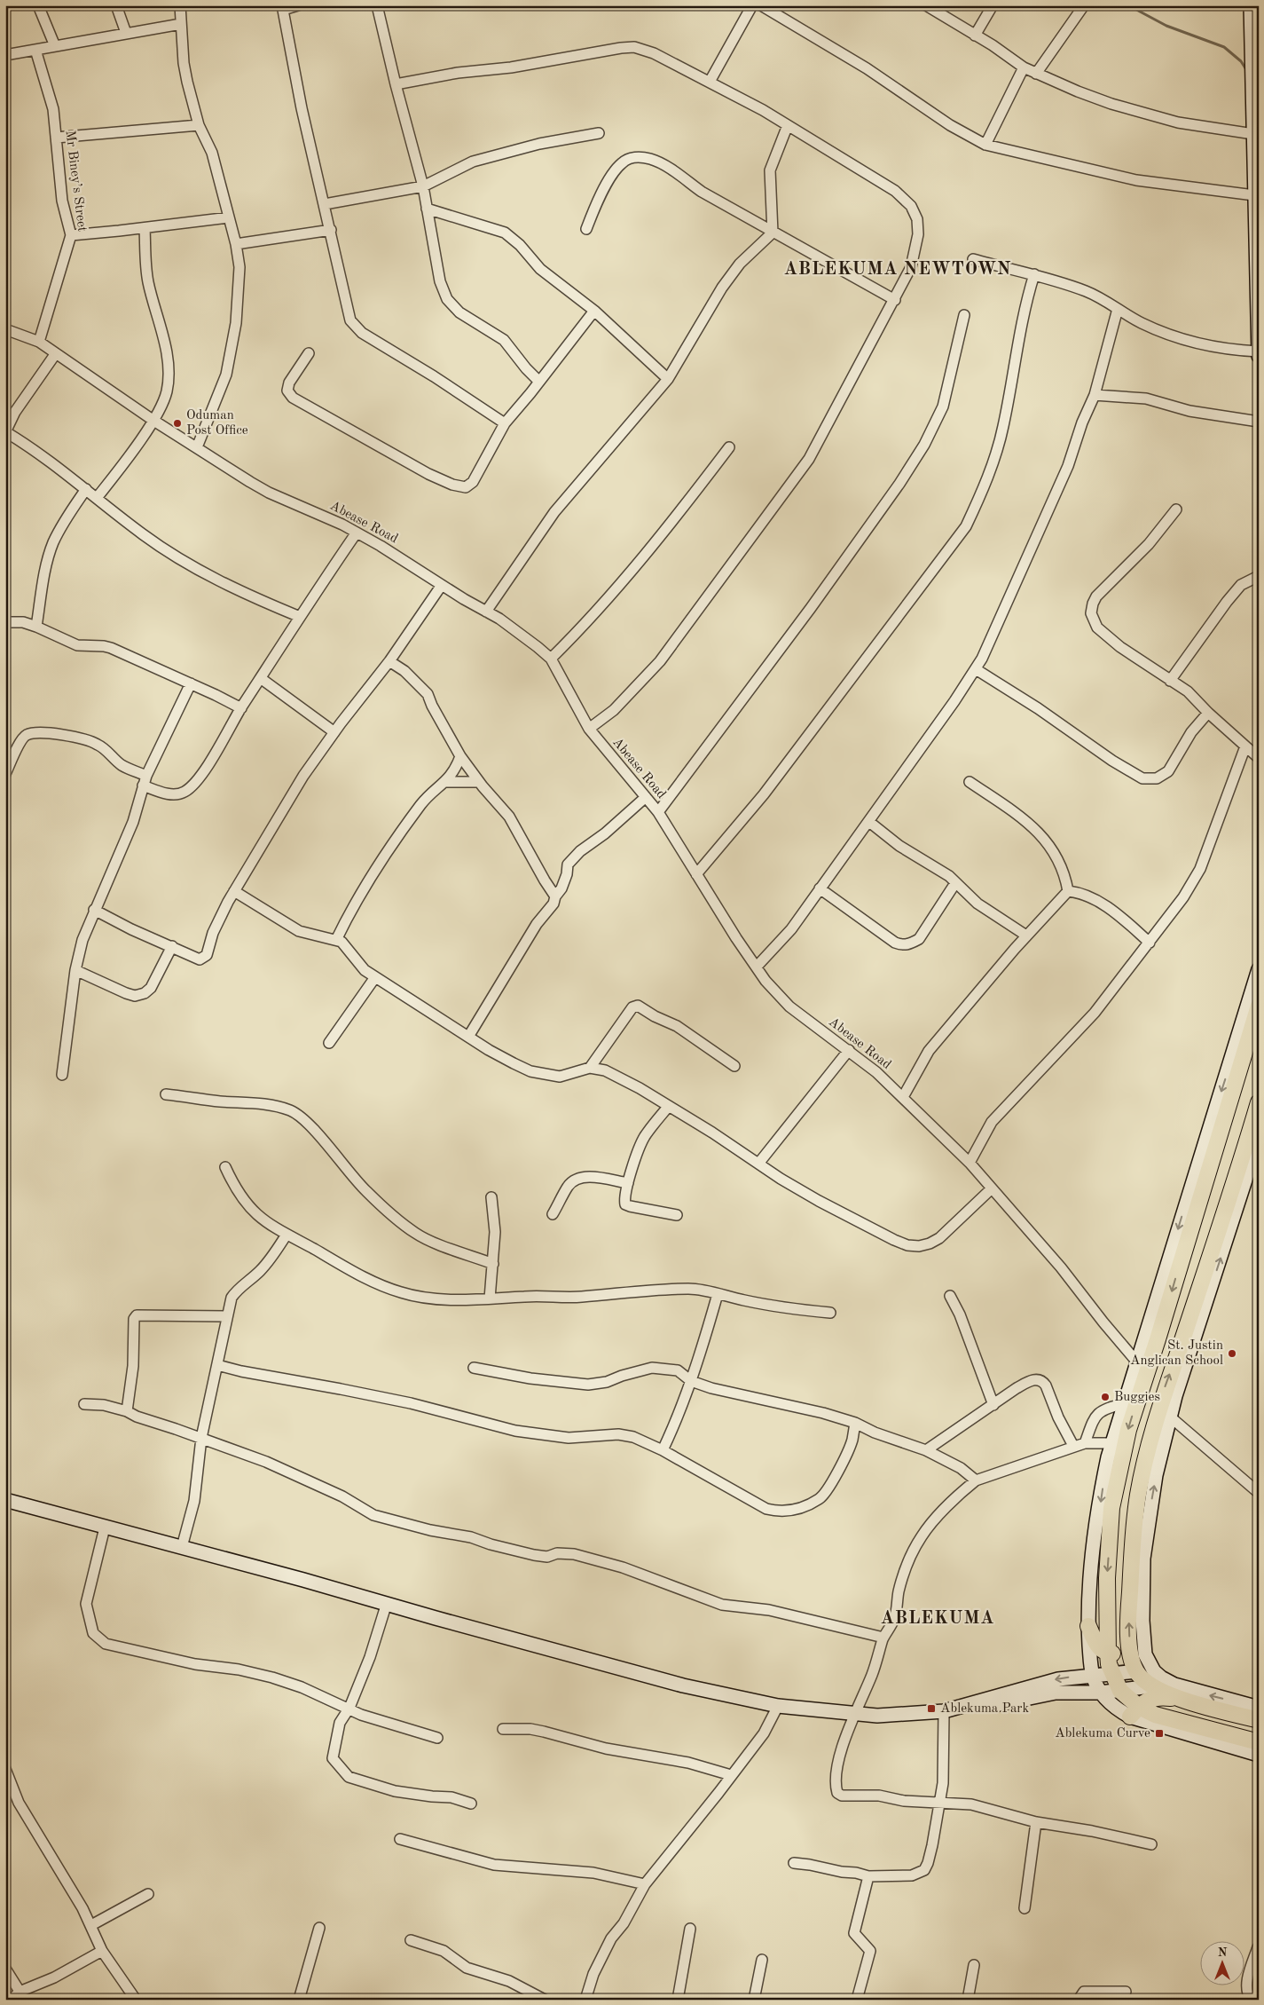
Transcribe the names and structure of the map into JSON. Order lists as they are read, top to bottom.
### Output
{
  "streets": {
    "street": ["Mr Biney’s Street", "Abease Road"]
  },
  "crossings": [
    ["Mr Biney’s Street", "Abease Road"]
  ],
  "districts": ["ABLEKUMA NEWTOWN", "ABLEKUMA"],
  "places": {
    "other": ["Oduman Post Office", "St. Justin Anglican School", "Buggies"],
    "transit": ["Ablekuma Park", "Ablekuma Curve"]
  },
  "north": "top"
}
